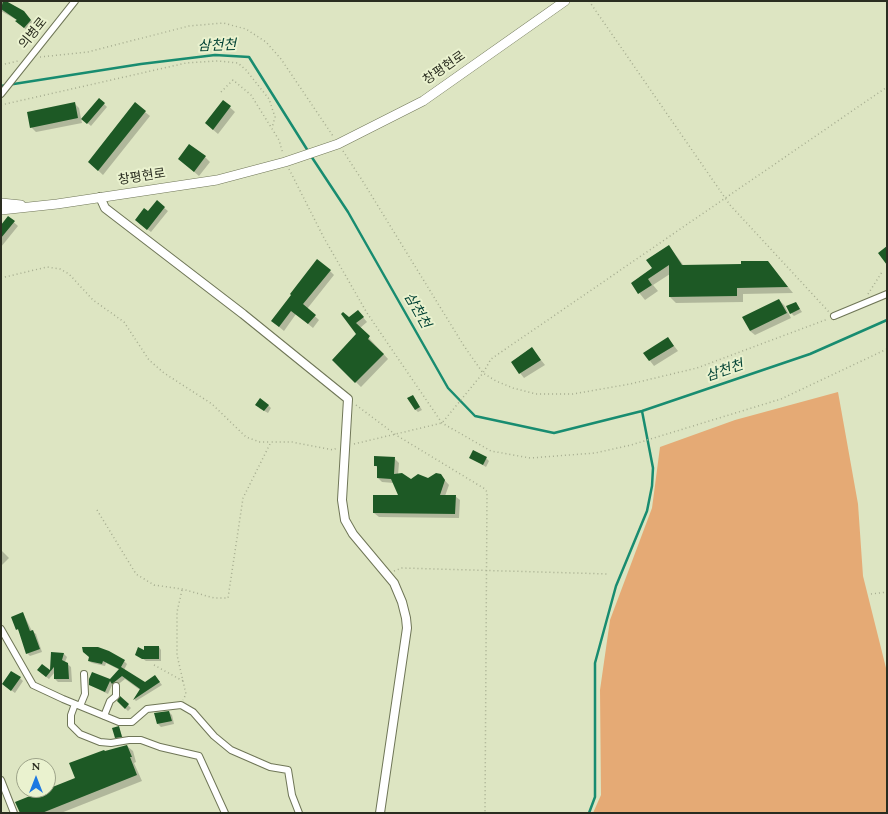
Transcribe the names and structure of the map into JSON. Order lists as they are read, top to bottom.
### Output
{
  "streets": {
    "main road": ["창평현로"],
    "street": ["의병로"]
  },
  "water": ["삼천천"],
  "north": "top"
}
